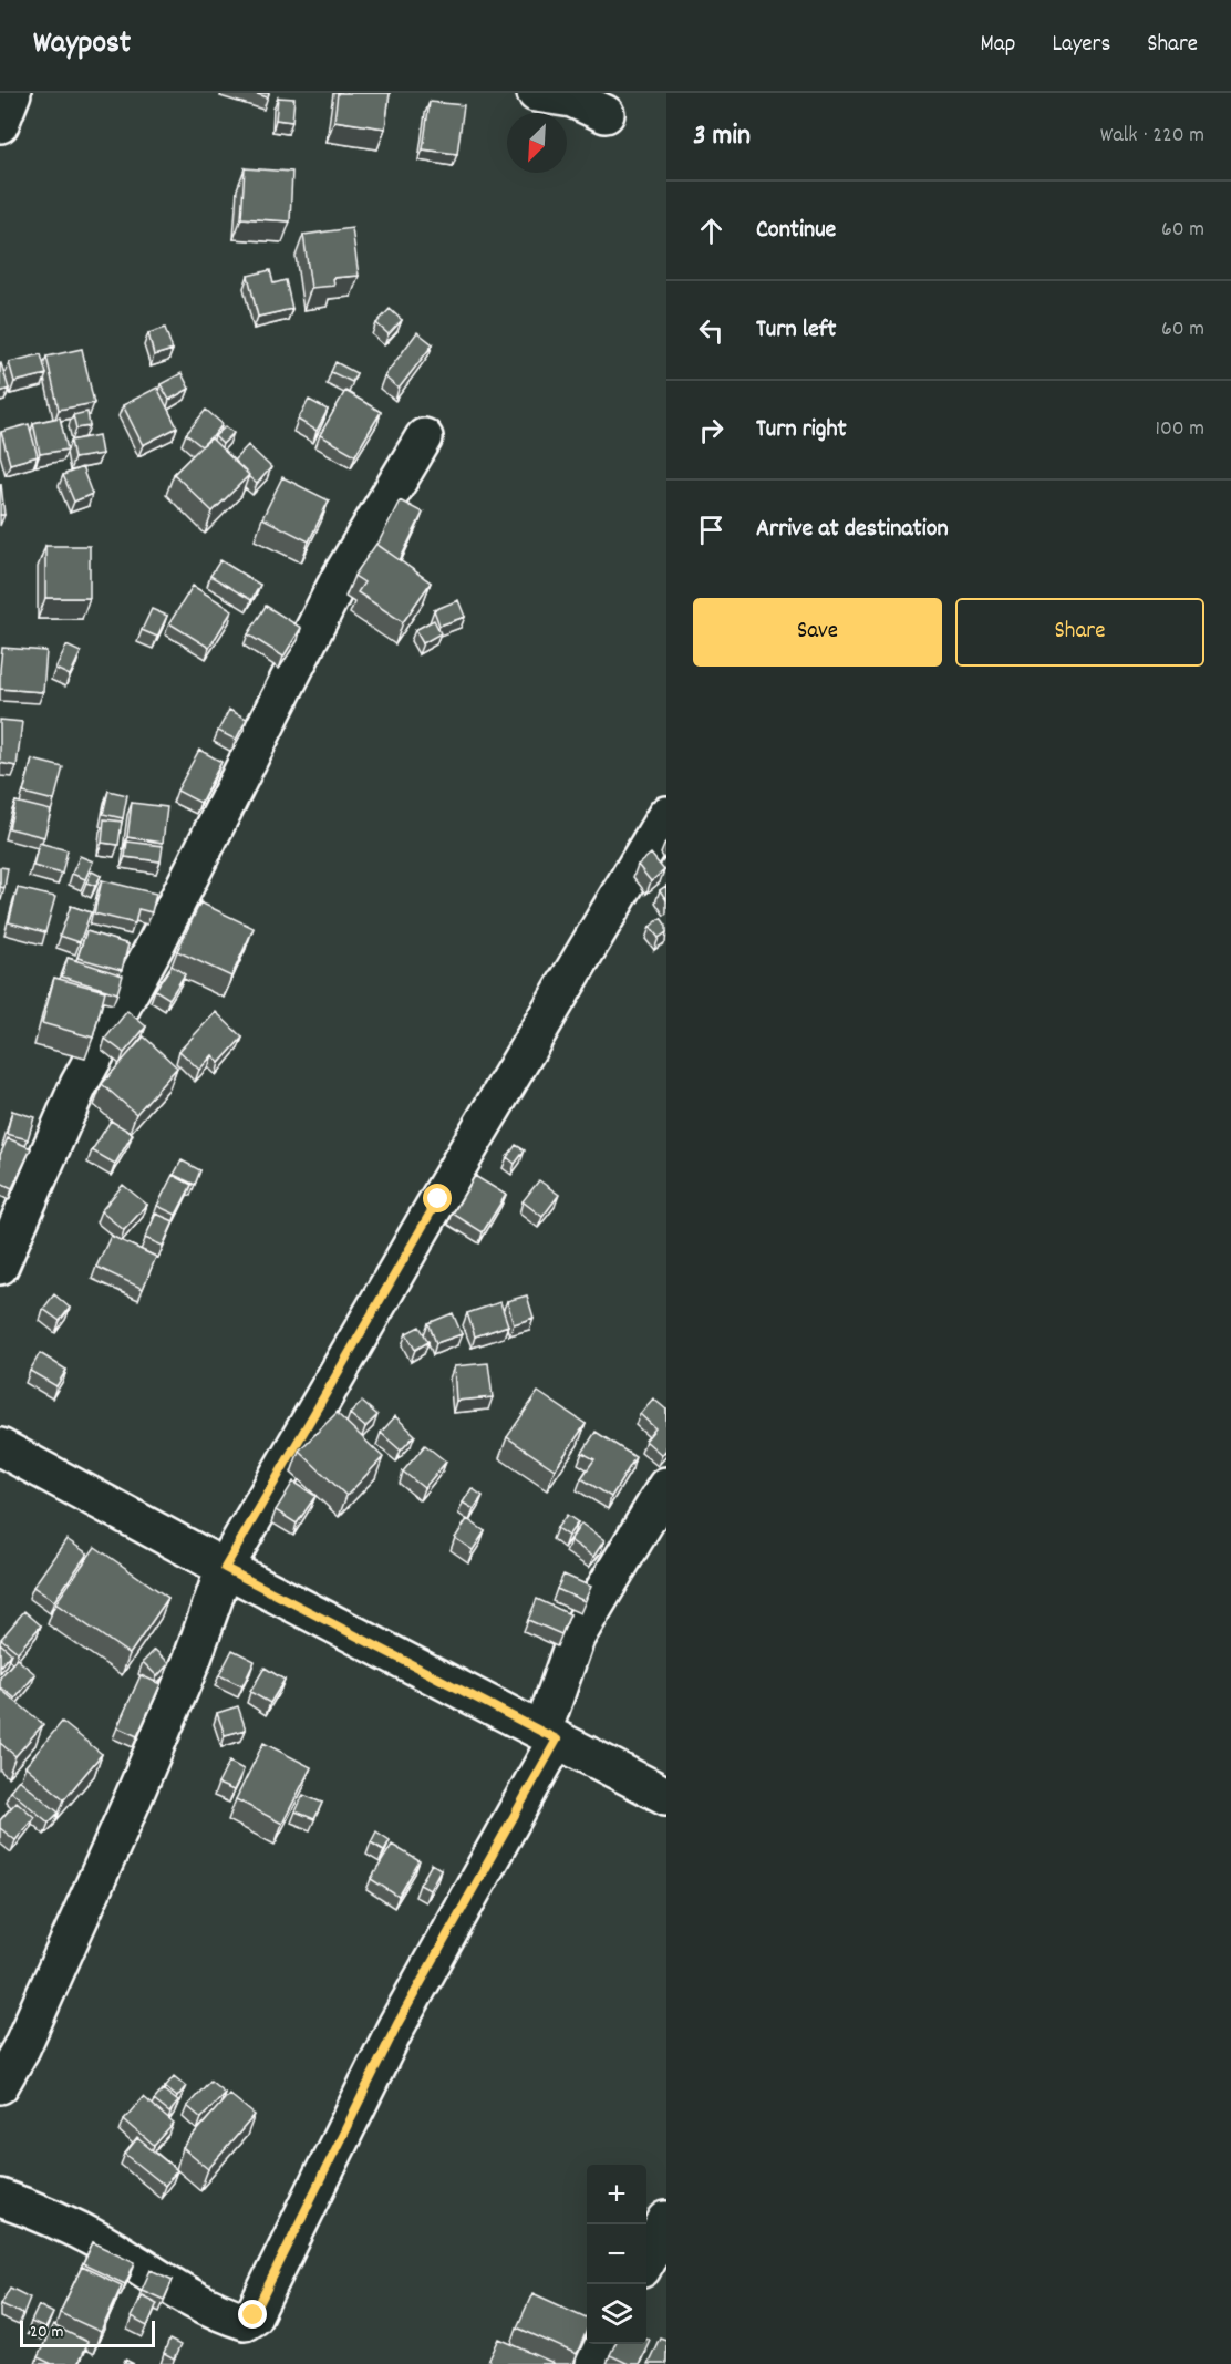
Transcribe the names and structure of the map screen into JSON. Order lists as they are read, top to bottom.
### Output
{
  "scale_bar": "20 m",
  "north": "bottom left",
  "page": {
    "header": "Waypost",
    "nav": ["Map", "Layers", "Share"],
    "heading": ["3 min", "Walk · 220 m"],
    "list": [
      ["Continue", "60 m"],
      ["Turn left", "60 m"],
      ["Turn right", "100 m"],
      "Arrive at destination"
    ],
    "buttons": ["Save", "Share"],
    "map_buttons": ["+", "−"],
    "scale": "20 m"
  }
}
